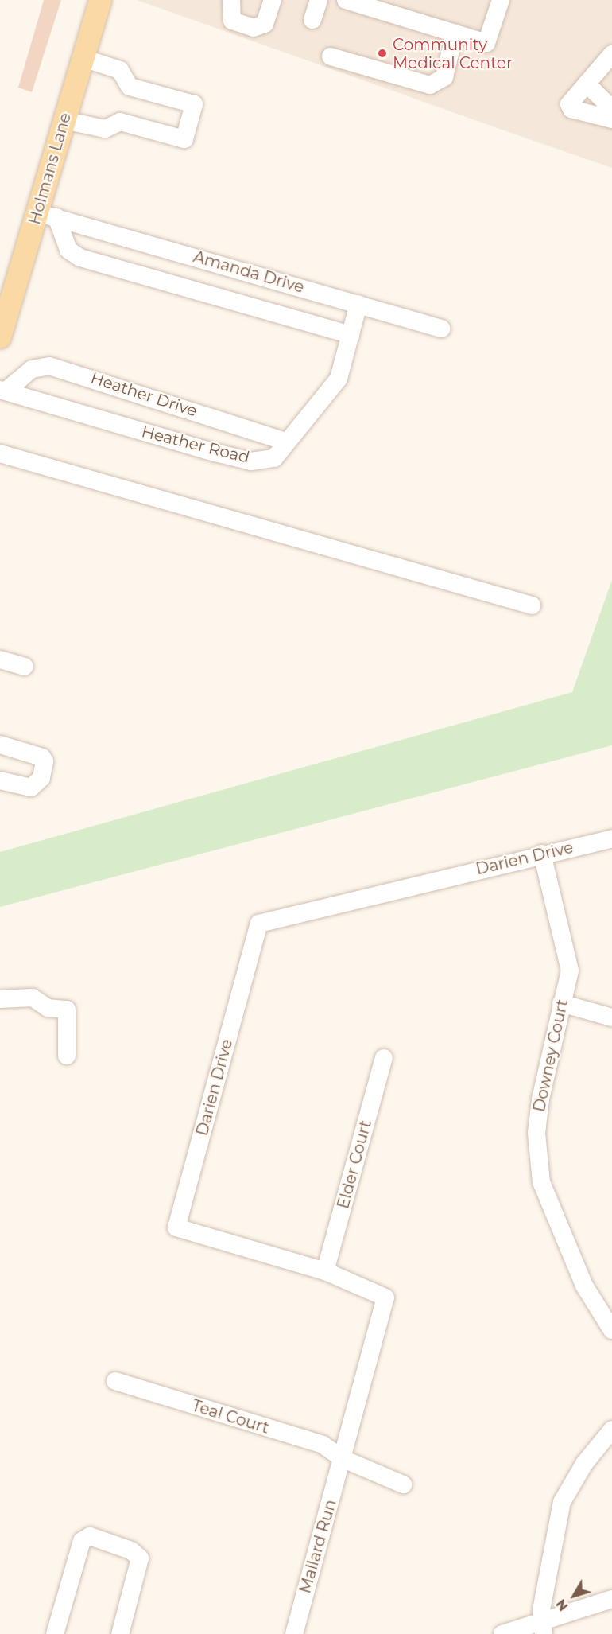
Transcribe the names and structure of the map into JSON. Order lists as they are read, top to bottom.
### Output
{
  "streets": {
    "main road": ["Holmans Lane"],
    "street": [
      "Amanda Drive",
      "Heather Drive",
      "Heather Road",
      "Darien Drive",
      "Downey Court",
      "Elder Court",
      "Teal Court",
      "Mallard Run"
    ]
  },
  "crossings": [
    ["Holmans Lane", "Amanda Drive"],
    ["Amanda Drive", "Heather Road"],
    ["Heather Drive", "Heather Road"],
    ["Darien Drive", "Downey Court"],
    ["Darien Drive", "Elder Court"],
    ["Darien Drive", "Teal Court"],
    ["Darien Drive", "Mallard Run"],
    ["Teal Court", "Mallard Run"]
  ],
  "places": ["Community Medical Center"],
  "north": "bottom left"
}
